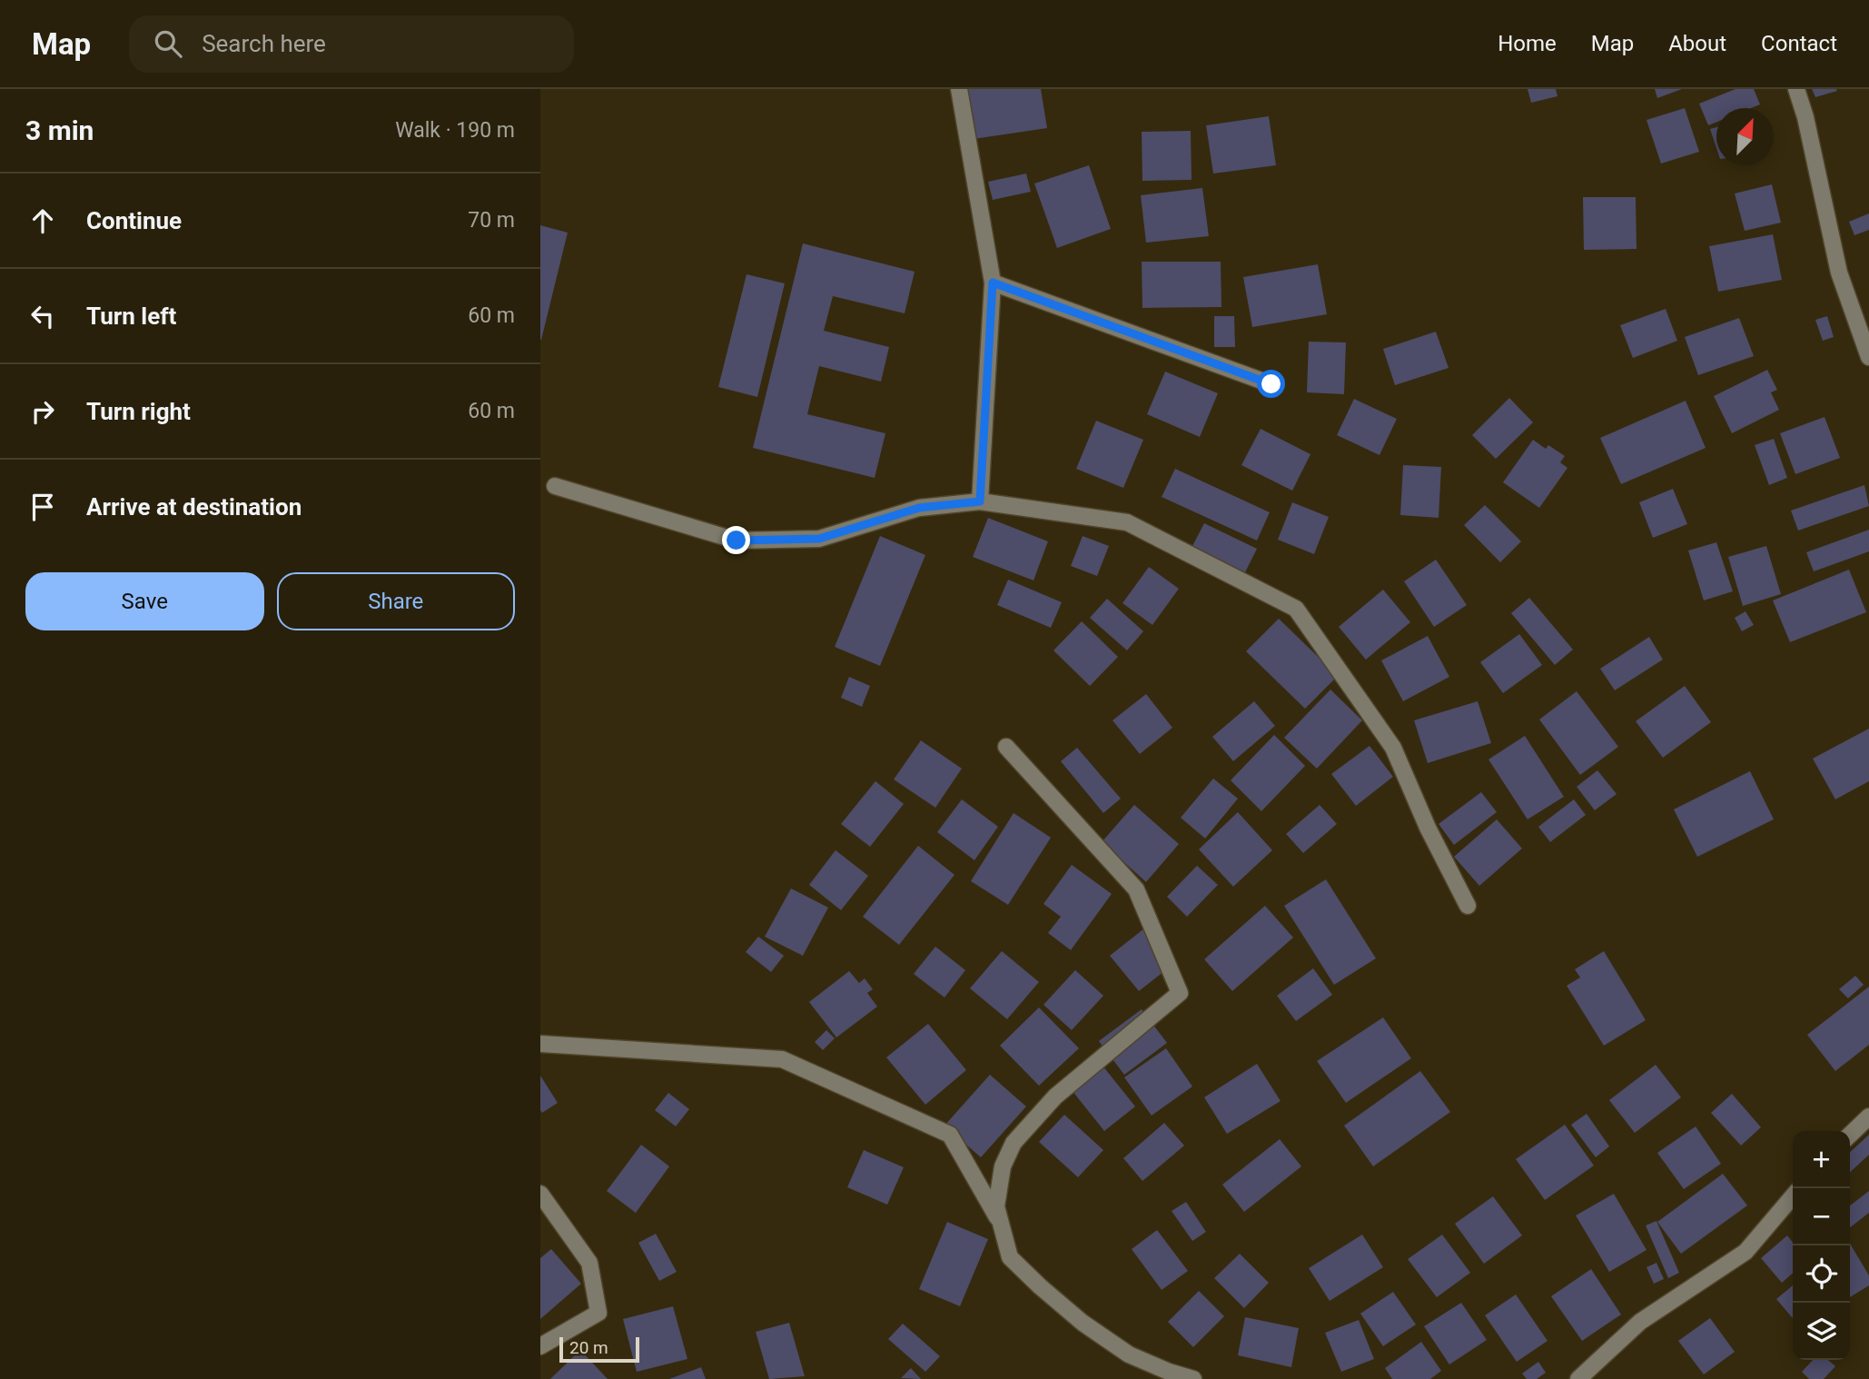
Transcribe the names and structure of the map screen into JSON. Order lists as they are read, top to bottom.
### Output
{
  "scale_bar": "20 m",
  "north": "top right",
  "page": {
    "header": "Map",
    "search": "Search here",
    "nav": [
      "Home",
      "Map",
      "About",
      "Contact"
    ],
    "heading": ["3 min", "Walk · 190 m"],
    "list": [
      ["Continue", "70 m"],
      ["Turn left", "60 m"],
      ["Turn right", "60 m"],
      "Arrive at destination"
    ],
    "buttons": ["Save", "Share"],
    "map_buttons": ["+", "−"],
    "scale": "20 m"
  }
}
